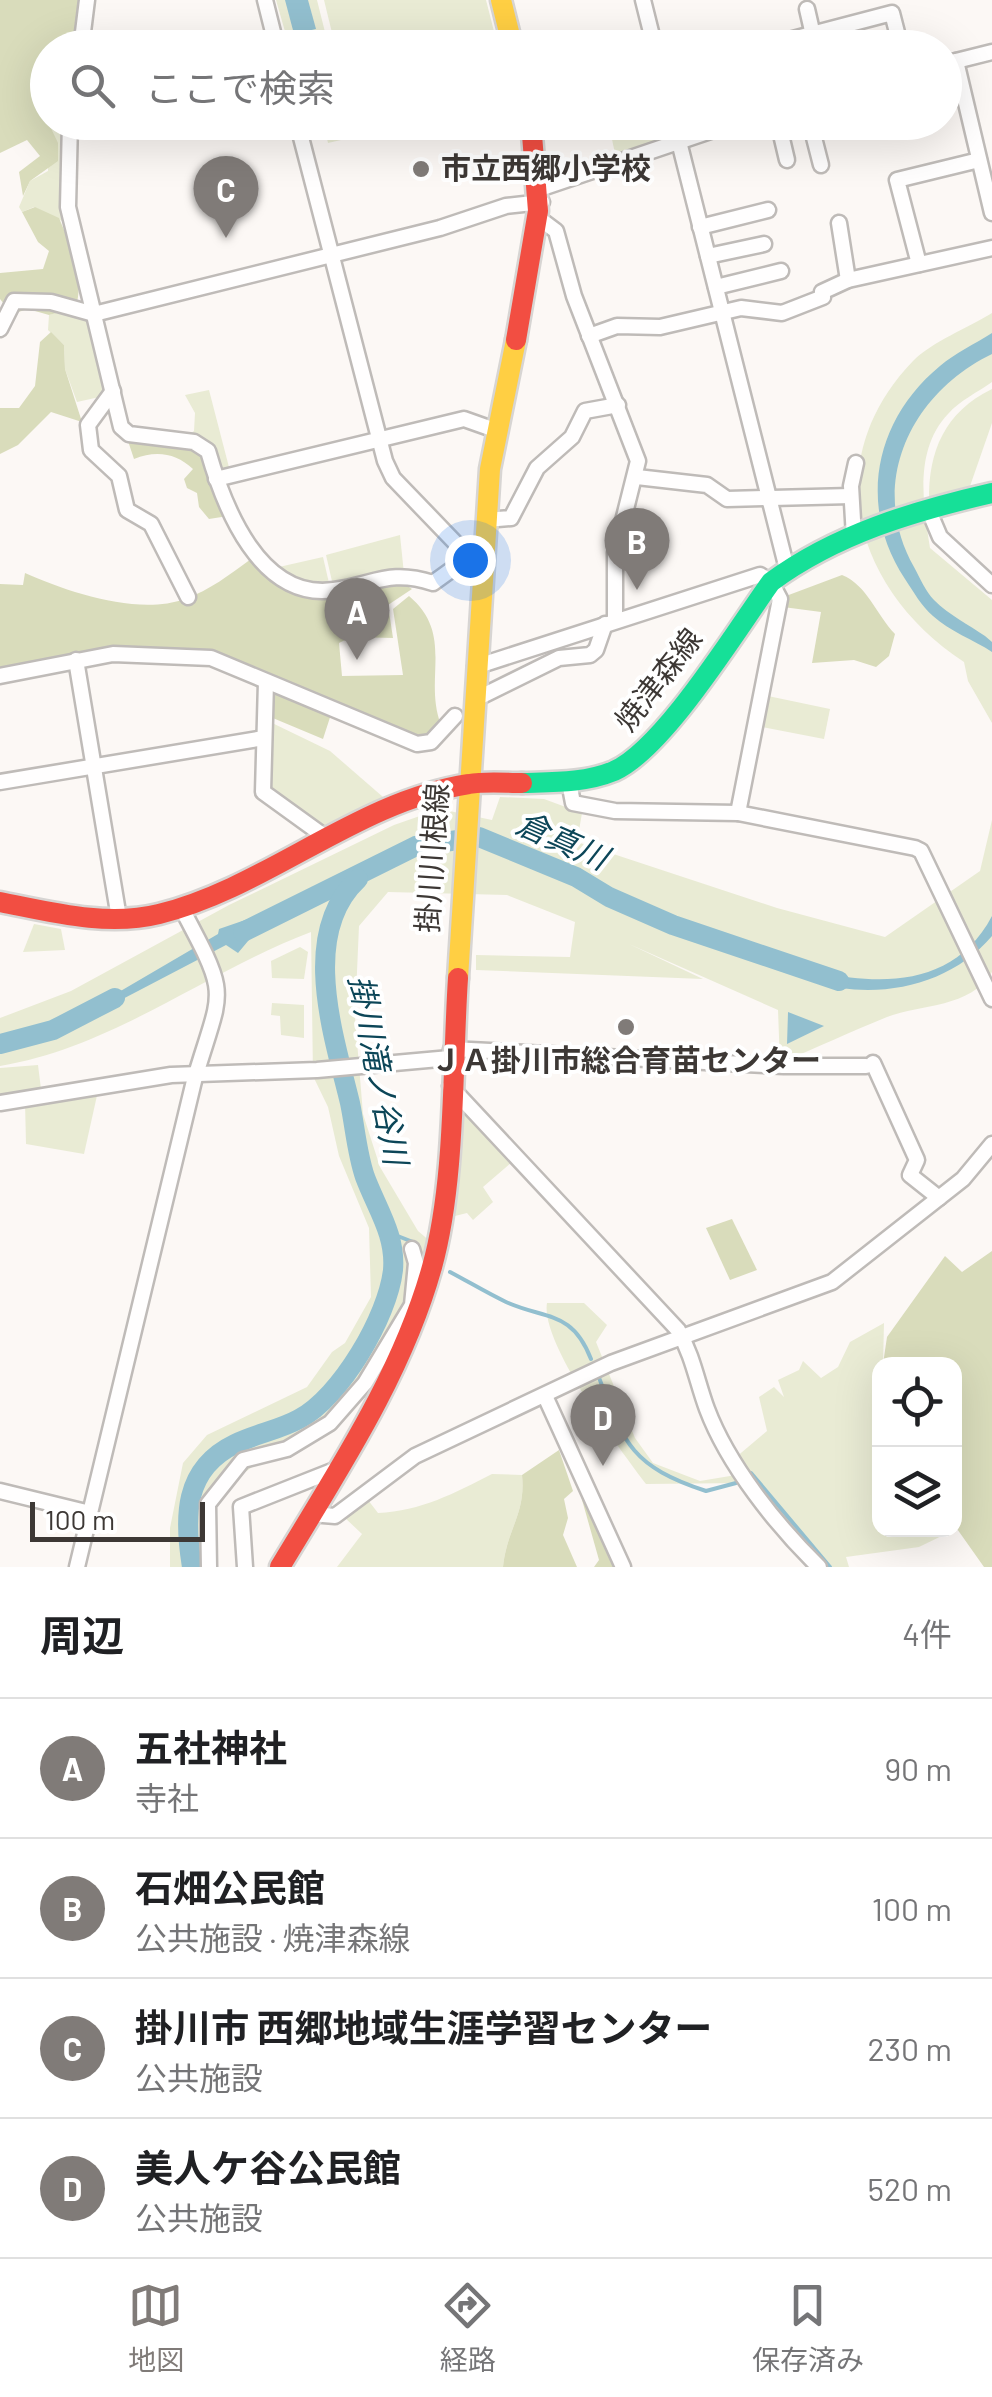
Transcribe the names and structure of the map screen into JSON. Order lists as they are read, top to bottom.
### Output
{
  "streets": {
    "main road": ["焼津森線", "掛川川根線"]
  },
  "crossings": [
    ["焼津森線", "掛川川根線"]
  ],
  "water": ["倉真川", "掛川滝ノ谷川"],
  "places": ["市立西郷小学校", "ＪＡ掛川市総合育苗センター"],
  "scale_bar": "100 m",
  "page": {
    "search": "ここで検索",
    "pins": [
      "C",
      "B",
      "A",
      "D"
    ],
    "scale": "100 m",
    "heading": ["周辺", "4件"],
    "list": [
      {
        "mark": "A",
        "name": "五社神社",
        "note": "寺社",
        "value": "90 m"
      },
      {
        "mark": "B",
        "name": "石畑公民館",
        "note": "公共施設 · 焼津森線",
        "value": "100 m"
      },
      {
        "mark": "C",
        "name": "掛川市 西郷地域生涯学習センター",
        "note": "公共施設",
        "value": "230 m"
      },
      {
        "mark": "D",
        "name": "美人ケ谷公民館",
        "note": "公共施設",
        "value": "520 m"
      }
    ],
    "nav": ["地図", "経路", "保存済み"]
  }
}
